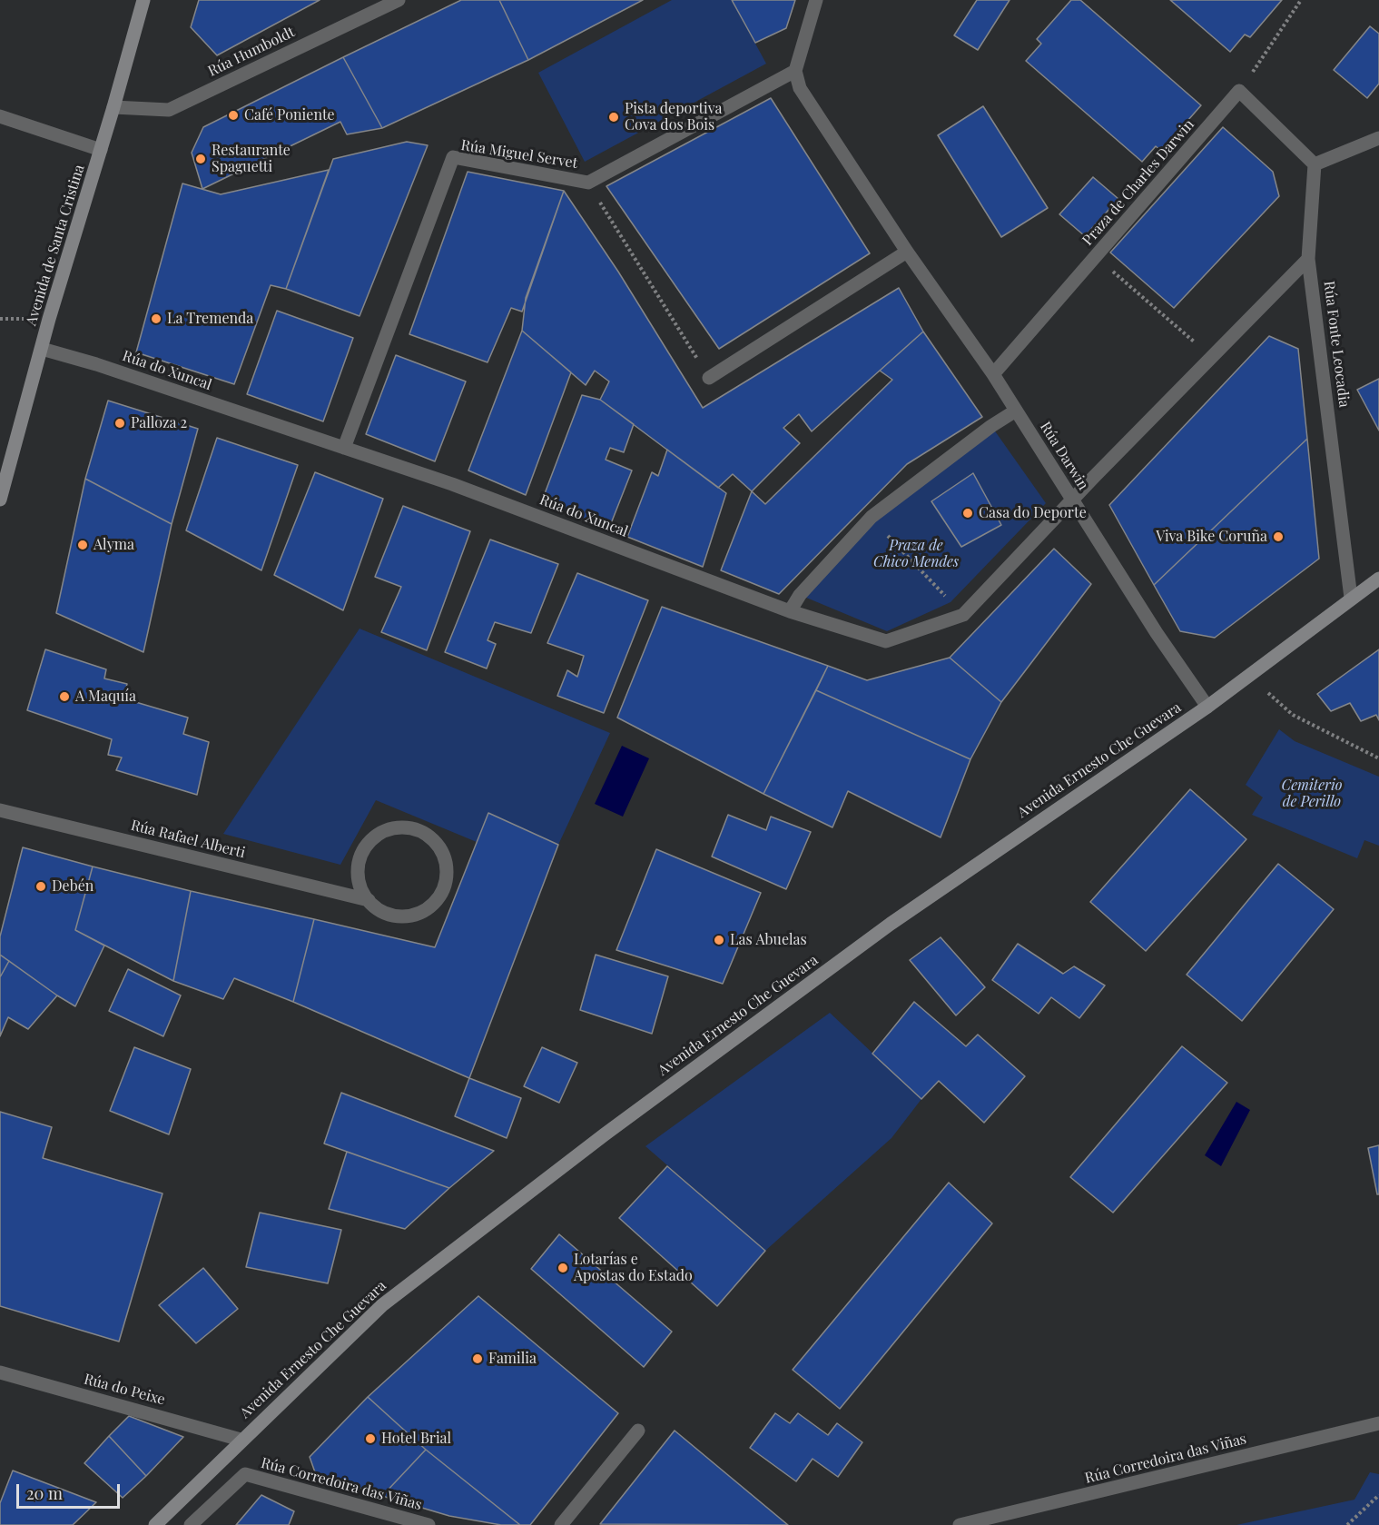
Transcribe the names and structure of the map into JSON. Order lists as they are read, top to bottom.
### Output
{
  "streets": {
    "main road": ["Avenida de Santa Cristina", "Avenida Ernesto Che Guevara"],
    "street": [
      "Rúa Humboldt",
      "Rúa Miguel Servet",
      "Praza de Charles Darwin",
      "Rúa Fonte Leocadia",
      "Rúa do Xuncal",
      "Rúa Darwin",
      "Rúa Rafael Alberti",
      "Rúa do Peixe",
      "Rúa Corredoira das Viñas"
    ]
  },
  "crossings": [
    ["Rúa Humboldt", "Avenida de Santa Cristina"],
    ["Rúa Miguel Servet", "Rúa do Xuncal"],
    ["Rúa Miguel Servet", "Rúa Darwin"],
    ["Praza de Charles Darwin", "Rúa Darwin"],
    ["Avenida de Santa Cristina", "Rúa do Xuncal"],
    ["Rúa Fonte Leocadia", "Avenida Ernesto Che Guevara"],
    ["Rúa do Xuncal", "Rúa Darwin"],
    ["Rúa Darwin", "Avenida Ernesto Che Guevara"],
    ["Avenida Ernesto Che Guevara", "Rúa do Peixe"]
  ],
  "parks": ["Praza de Chico Mendes", "Cemiterio de Perillo"],
  "places": [
    "Café Poniente",
    "Pista deportiva Cova dos Bois",
    "Restaurante Spaguetti",
    "La Tremenda",
    "Palloza 2",
    "Casa do Deporte",
    "Viva Bike Coruña",
    "Alyma",
    "A Maquía",
    "Debén",
    "Las Abuelas",
    "Lotarías e Apostas do Estado",
    "Familia",
    "Hotel Brial"
  ],
  "scale_bar": "20 m"
}
